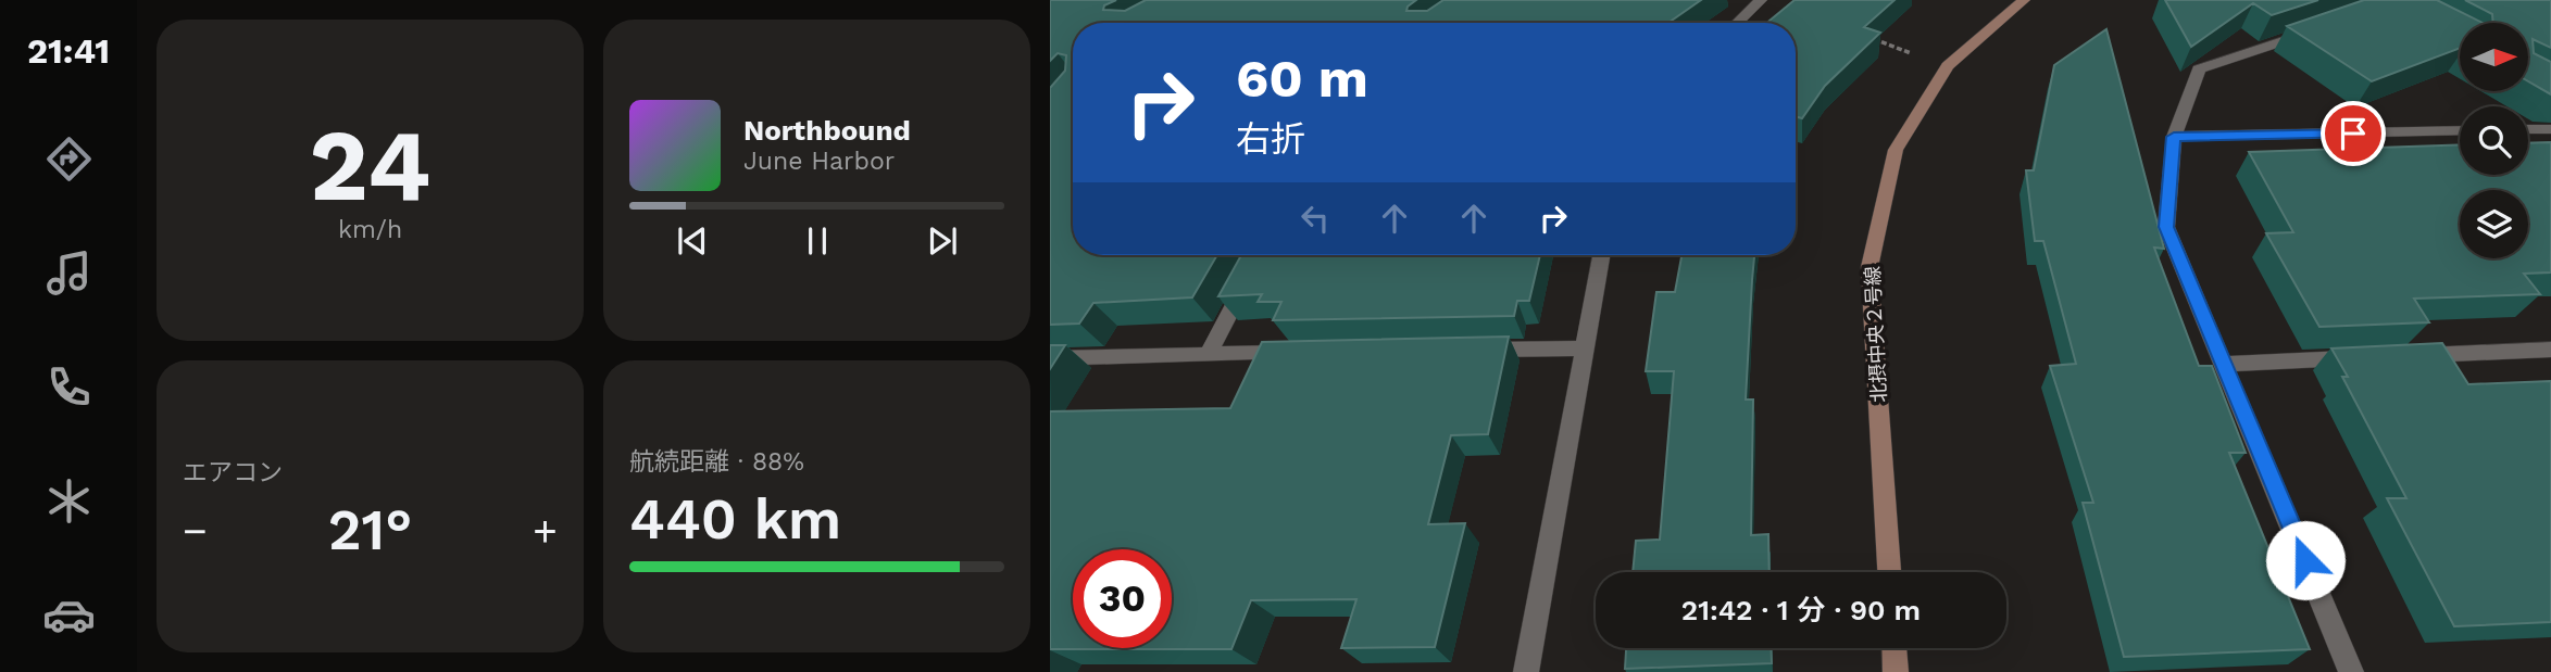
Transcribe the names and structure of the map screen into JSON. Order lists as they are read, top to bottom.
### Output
{
  "streets": {
    "street": ["北摂中央２号線"]
  },
  "north": "right",
  "page": {
    "tabs": "21:41",
    "tile": [
      ["24", "km/h"],
      "エアコン",
      ["航続距離 · 88%", "440 km"]
    ],
    "turn": ["60 m", "右折"],
    "song": ["Northbound", "June Harbor"],
    "heat": ["−", "21°", "+"],
    "limit": "30",
    "trip": "21:42 · 1 分 · 90 m"
  }
}
